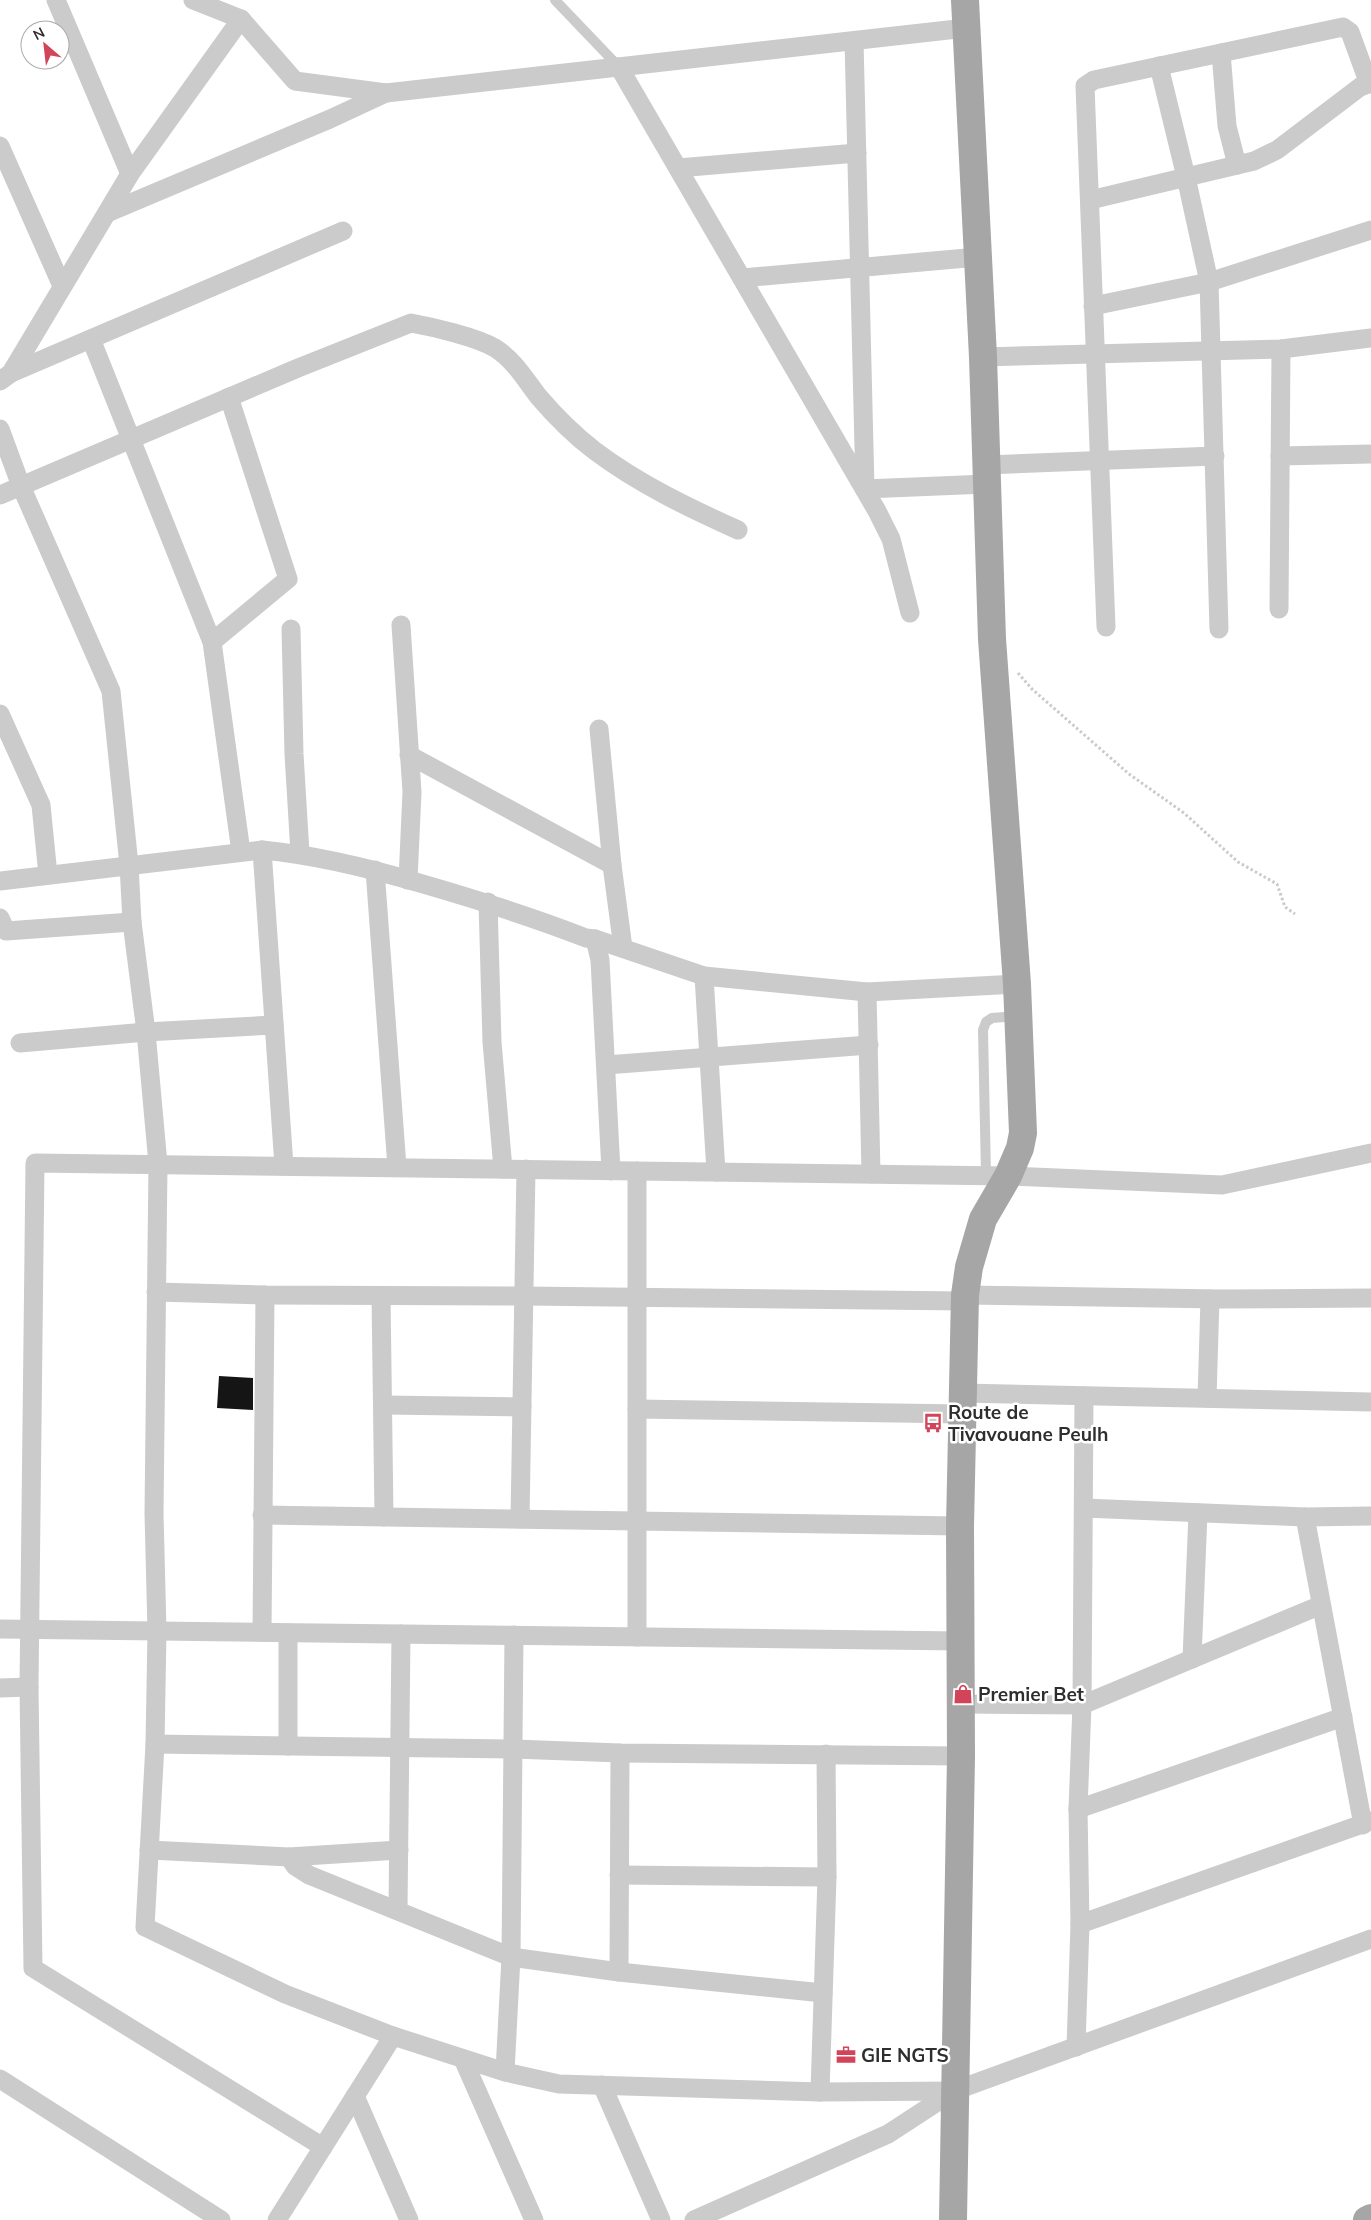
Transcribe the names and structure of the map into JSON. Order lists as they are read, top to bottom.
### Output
{
  "places": {
    "bus stop": ["Route de Tivavouane Peulh"],
    "shop": ["Premier Bet"],
    "office": ["GIE NGTS"]
  },
  "north": "top left"
}
